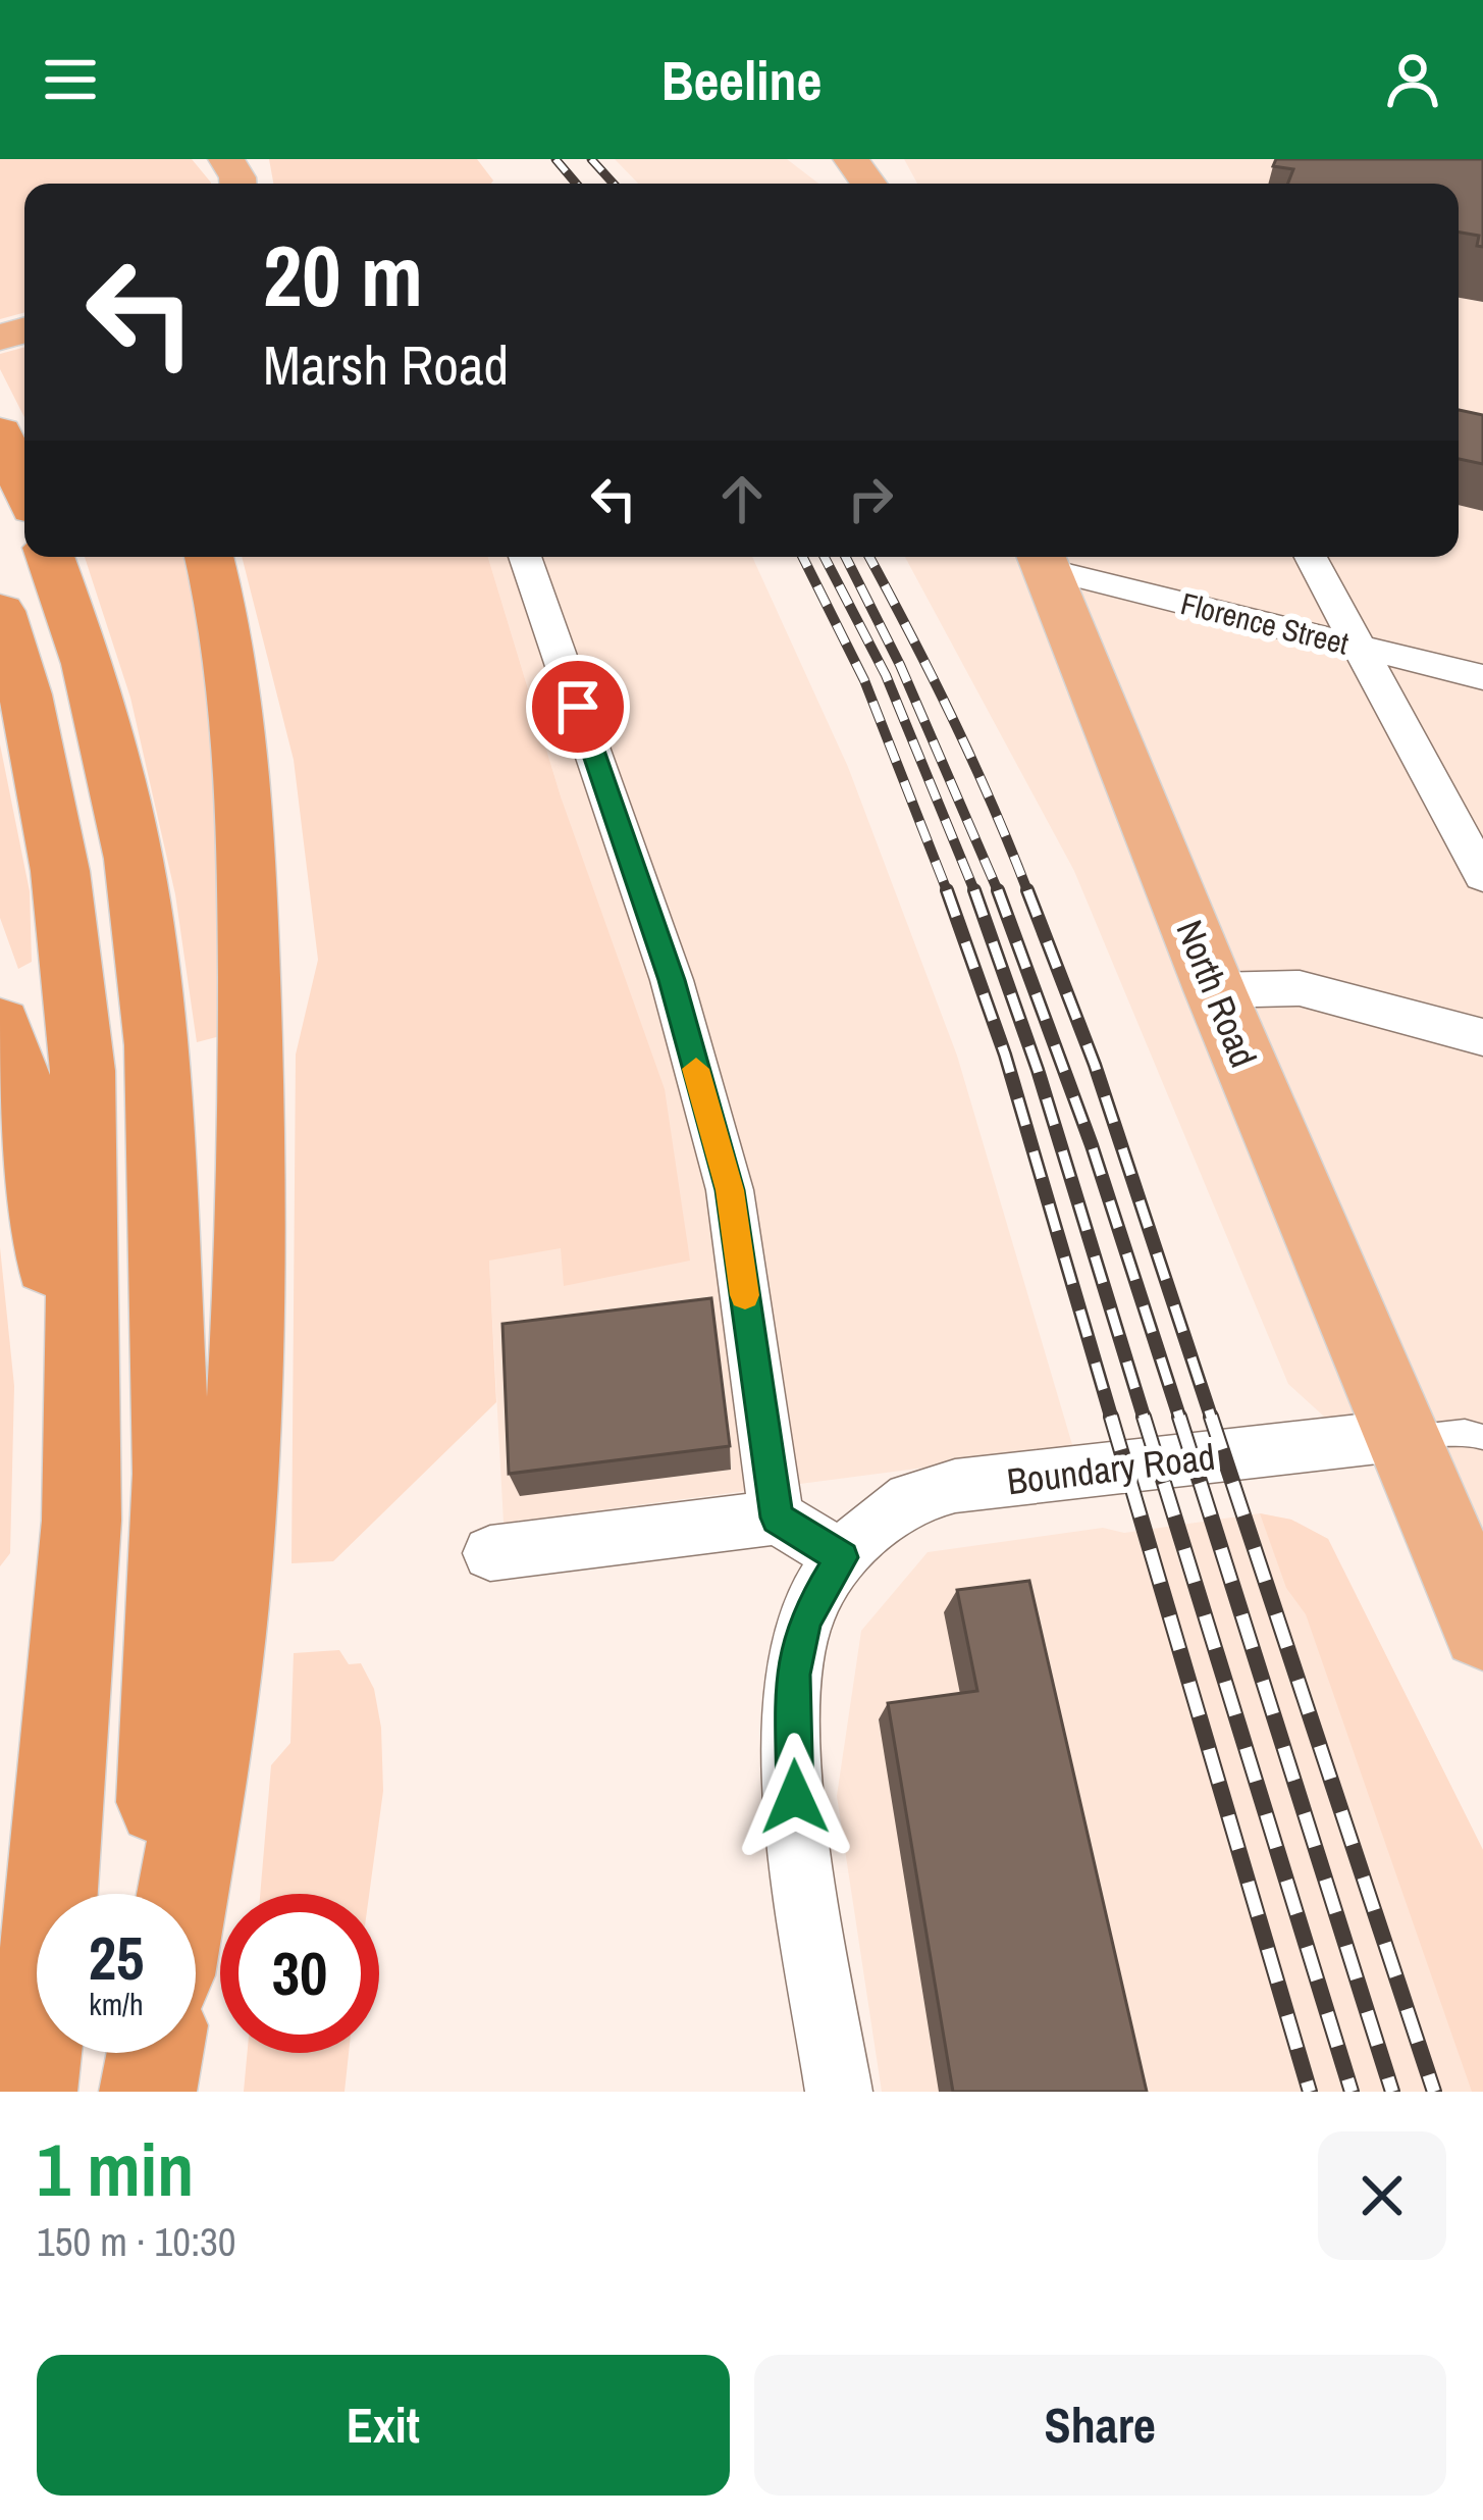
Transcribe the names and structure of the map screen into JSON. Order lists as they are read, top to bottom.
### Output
{
  "streets": {
    "main road": ["North Road"],
    "street": ["Florence Street", "Boundary Road"]
  },
  "crossings": [
    ["Florence Street", "North Road"],
    ["North Road", "Boundary Road"]
  ],
  "page": {
    "header": "Beeline",
    "turn": ["20 m", "Marsh Road"],
    "speed": "25 km/h",
    "limit": "30",
    "heading": ["1 min", "150 m · 10:30"],
    "buttons": ["Exit", "Share"]
  }
}
